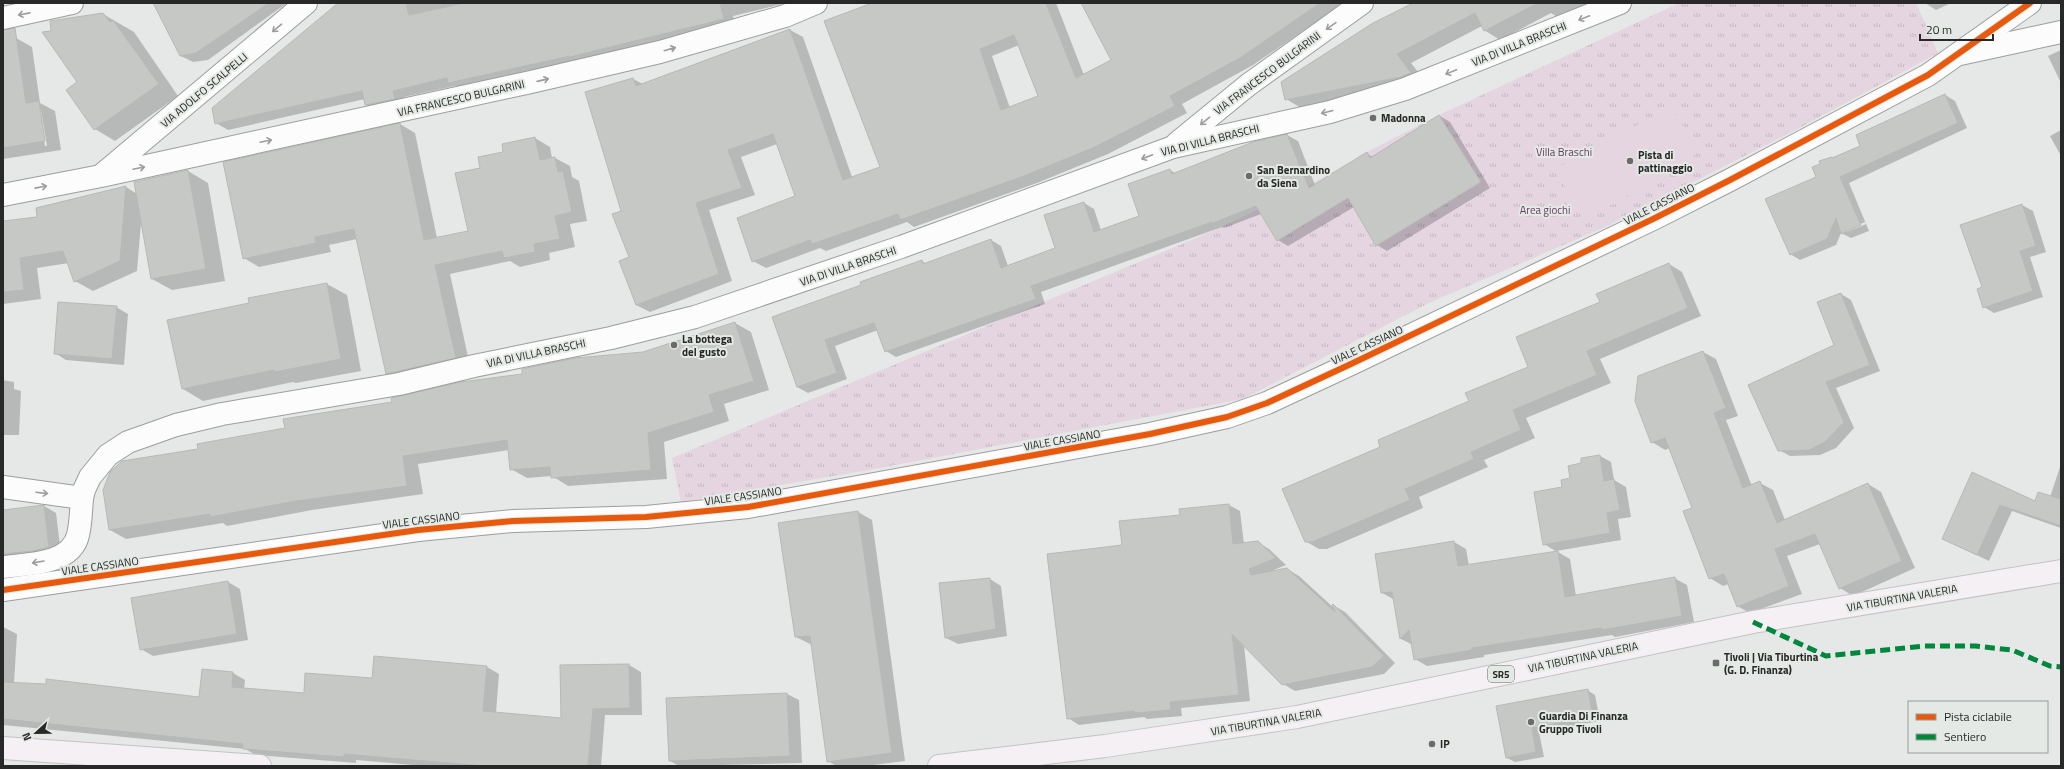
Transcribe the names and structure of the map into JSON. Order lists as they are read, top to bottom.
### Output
{
  "streets": {
    "main road": ["VIA TIBURTINA VALERIA", "SR5"],
    "street": [
      "VIA DI VILLA BRASCHI",
      "VIA FRANCESCO BULGARINI",
      "VIA ADOLFO SCALPELLI",
      "VIALE CASSIANO"
    ]
  },
  "crossings": [
    ["VIA DI VILLA BRASCHI", "VIA FRANCESCO BULGARINI"],
    ["VIA FRANCESCO BULGARINI", "VIA ADOLFO SCALPELLI"]
  ],
  "one_way": ["VIA DI VILLA BRASCHI", "VIA ADOLFO SCALPELLI"],
  "parks": ["Villa Braschi", "Area giochi"],
  "places": {
    "other": [
      "Madonna",
      "Pista di pattinaggio",
      "San Bernardino da Siena",
      "La bottega del gusto",
      "Guardia Di Finanza Gruppo Tivoli",
      "IP"
    ],
    "transit": ["Tivoli | Via Tiburtina (G. D. Finanza)"]
  },
  "legend": ["Pista ciclabile", "Sentiero"],
  "scale_bar": "20 m",
  "north": "left"
}
